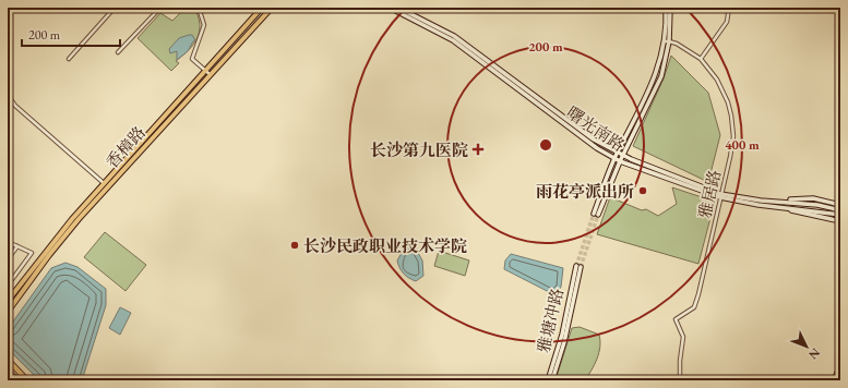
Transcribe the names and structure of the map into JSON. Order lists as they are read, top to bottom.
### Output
{
  "streets": {
    "main road": ["曙光南路", "香樟路", "雅塘冲路"],
    "street": ["雅居路"]
  },
  "crossings": [
    ["曙光南路", "雅居路"]
  ],
  "places": {
    "health": ["长沙第九医院"],
    "other": ["雨花亭派出所", "长沙民政职业技术学院"]
  },
  "scale_bar": "200 m",
  "north": "bottom right",
  "rings": ["200 m", "400 m"]
}
